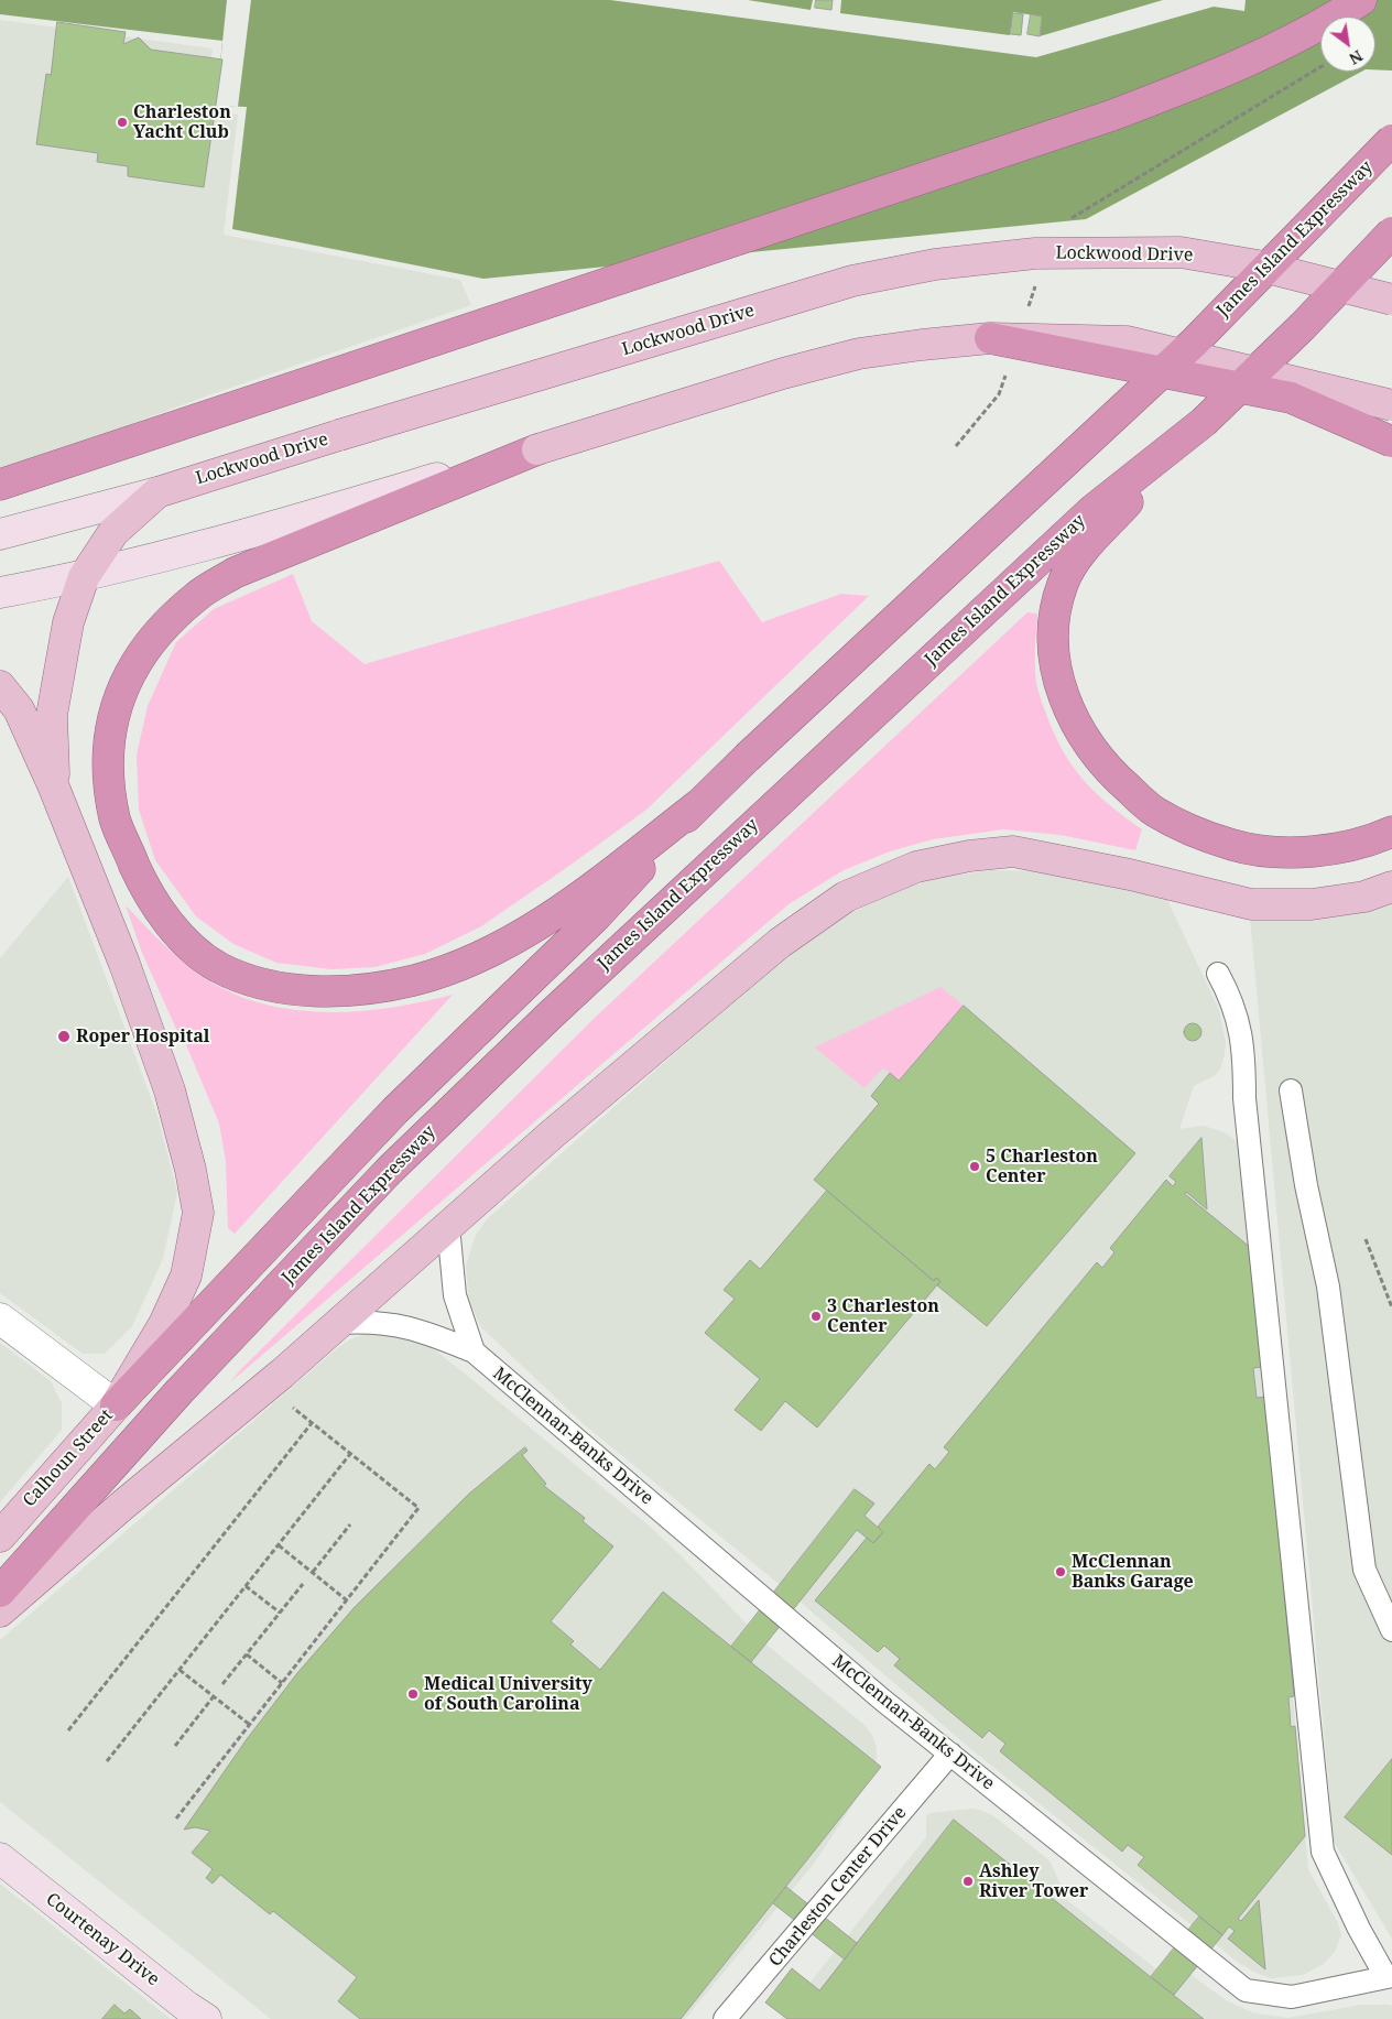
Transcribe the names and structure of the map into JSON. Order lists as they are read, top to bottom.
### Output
{
  "streets": {
    "highway": ["James Island Expressway"],
    "main road": ["Lockwood Drive", "Calhoun Street", "Courtenay Drive"],
    "lane": ["McClennan-Banks Drive", "Charleston Center Drive"]
  },
  "crossings": [
    ["James Island Expressway", "Calhoun Street"],
    ["McClennan-Banks Drive", "Charleston Center Drive"]
  ],
  "places": [
    "Charleston Yacht Club",
    "Roper Hospital",
    "5 Charleston Center",
    "3 Charleston Center",
    "McClennan Banks Garage",
    "Medical University of South Carolina",
    "Ashley River Tower"
  ],
  "north": "bottom right"
}
